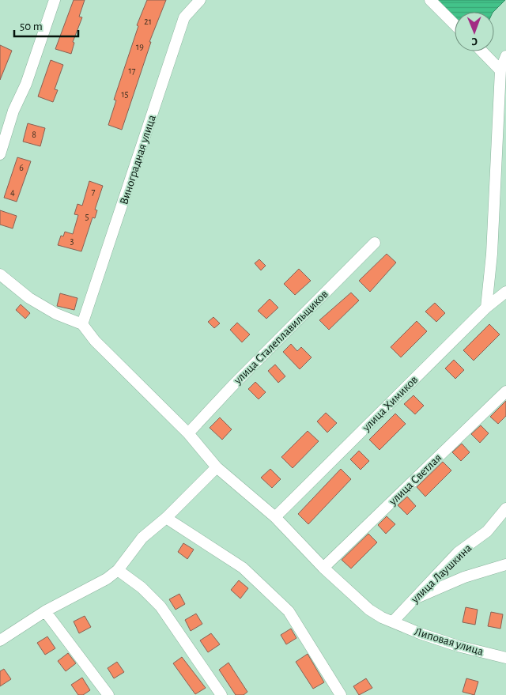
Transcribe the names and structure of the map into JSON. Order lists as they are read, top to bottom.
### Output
{
  "streets": {
    "street": [
      "Виноградная улица",
      "улица Сталеплавильщиков",
      "улица Химиков",
      "улица Светлая",
      "улица Лаушкина",
      "Липовая улица"
    ]
  },
  "crossings": [
    ["Виноградная улица", "Липовая улица"],
    ["улица Сталеплавильщиков", "Липовая улица"],
    ["улица Химиков", "Липовая улица"],
    ["улица Светлая", "Липовая улица"],
    ["улица Лаушкина", "Липовая улица"]
  ],
  "house_numbers": [
    "21",
    "19",
    "17",
    "15",
    "8",
    "6",
    "7",
    "4",
    "5",
    "3"
  ],
  "scale_bar": "50 m",
  "north": "bottom"
}
